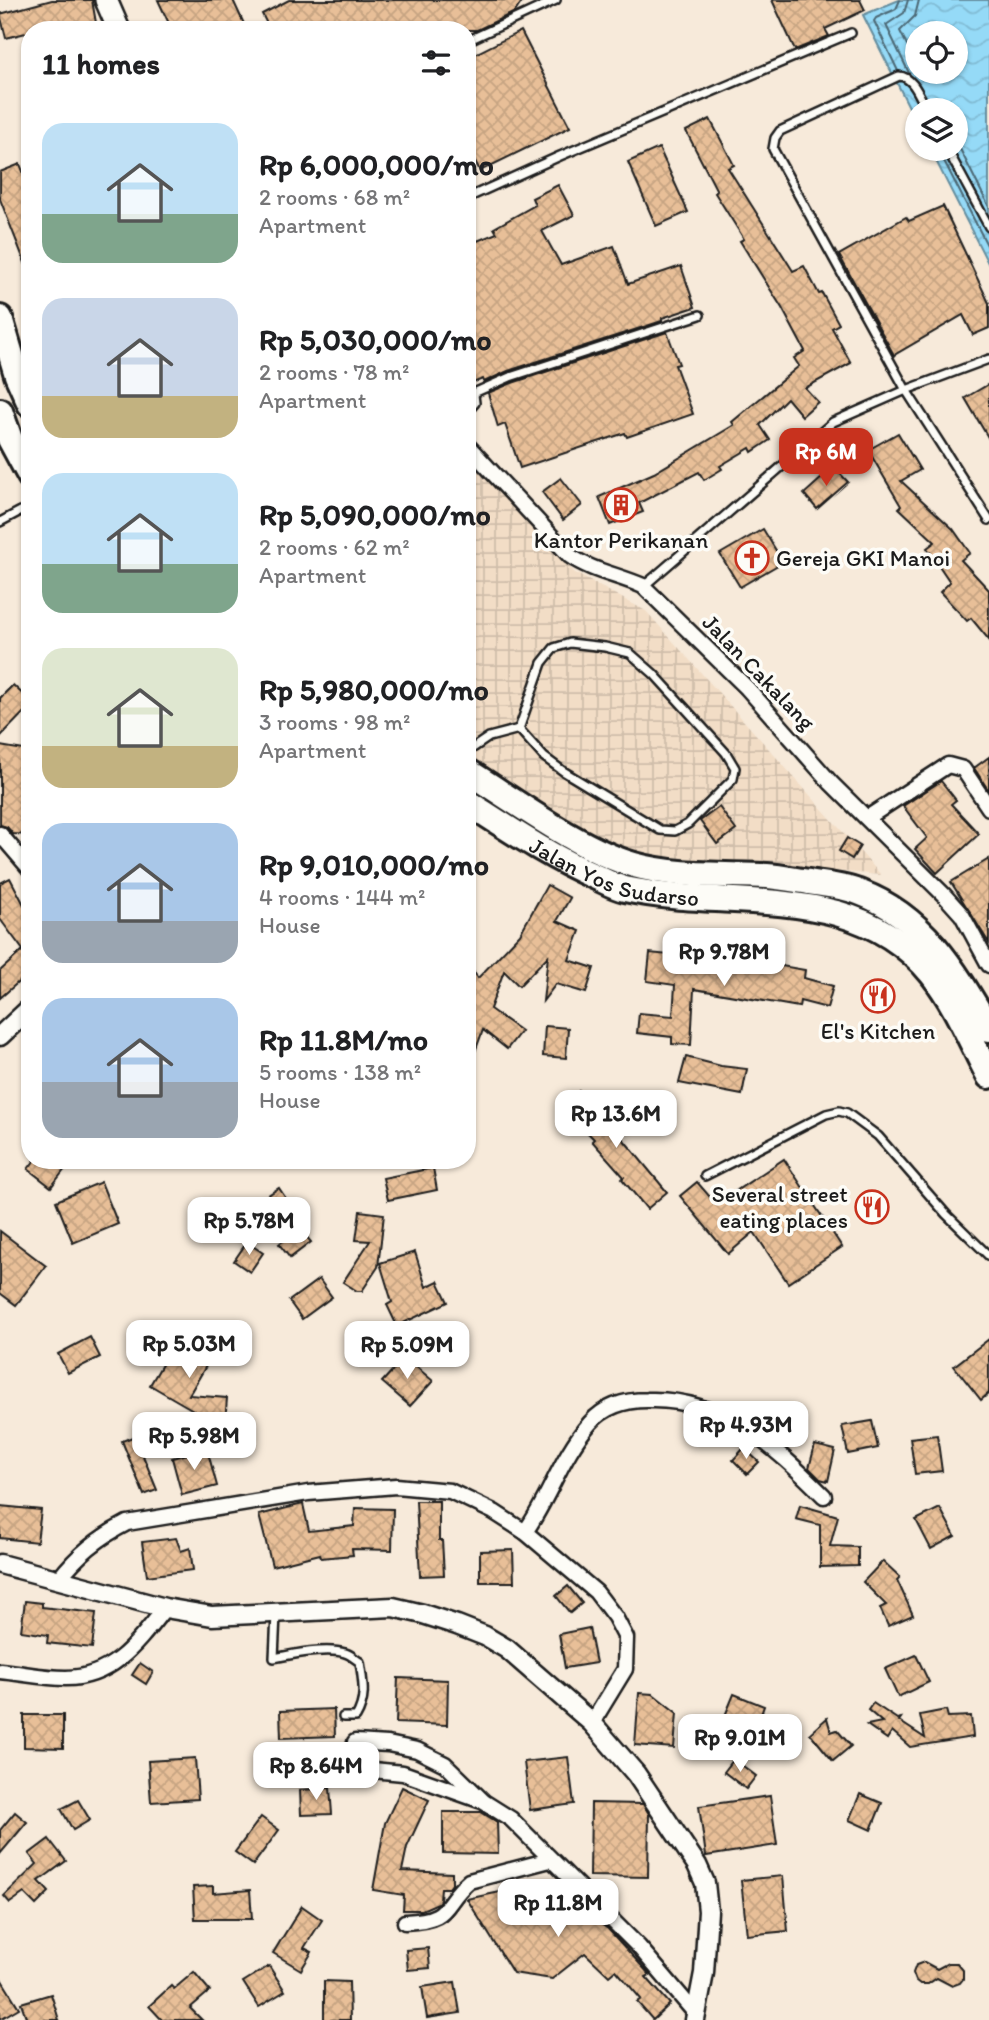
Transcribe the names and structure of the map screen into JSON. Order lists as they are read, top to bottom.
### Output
{
  "streets": {
    "highway": ["Jalan Yos Sudarso"],
    "street": ["Jalan Cakalang"]
  },
  "places": {
    "building": ["Kantor Perikanan"],
    "church": ["Gereja GKI Manoi"],
    "restaurant": ["El's Kitchen", "Several street eating places"]
  },
  "page": {
    "heading": "11 homes",
    "list": [
      {
        "name": "Rp 6,000,000/mo",
        "note": "2 rooms · 68 m² · Apartment"
      },
      {
        "name": "Rp 5,030,000/mo",
        "note": "2 rooms · 78 m² · Apartment"
      },
      {
        "name": "Rp 5,090,000/mo",
        "note": "2 rooms · 62 m² · Apartment"
      },
      {
        "name": "Rp 5,980,000/mo",
        "note": "3 rooms · 98 m² · Apartment"
      },
      {
        "name": "Rp 9,010,000/mo",
        "note": "4 rooms · 144 m² · House"
      },
      {
        "name": "Rp 11.8M/mo",
        "note": "5 rooms · 138 m² · House"
      }
    ],
    "price": [
      "Rp 6M",
      "Rp 9.78M",
      "Rp 13.6M",
      "Rp 5.78M",
      "Rp 5.03M",
      "Rp 5.09M",
      "Rp 4.93M",
      "Rp 5.98M",
      "Rp 9.01M",
      "Rp 8.64M",
      "Rp 11.8M"
    ]
  }
}
